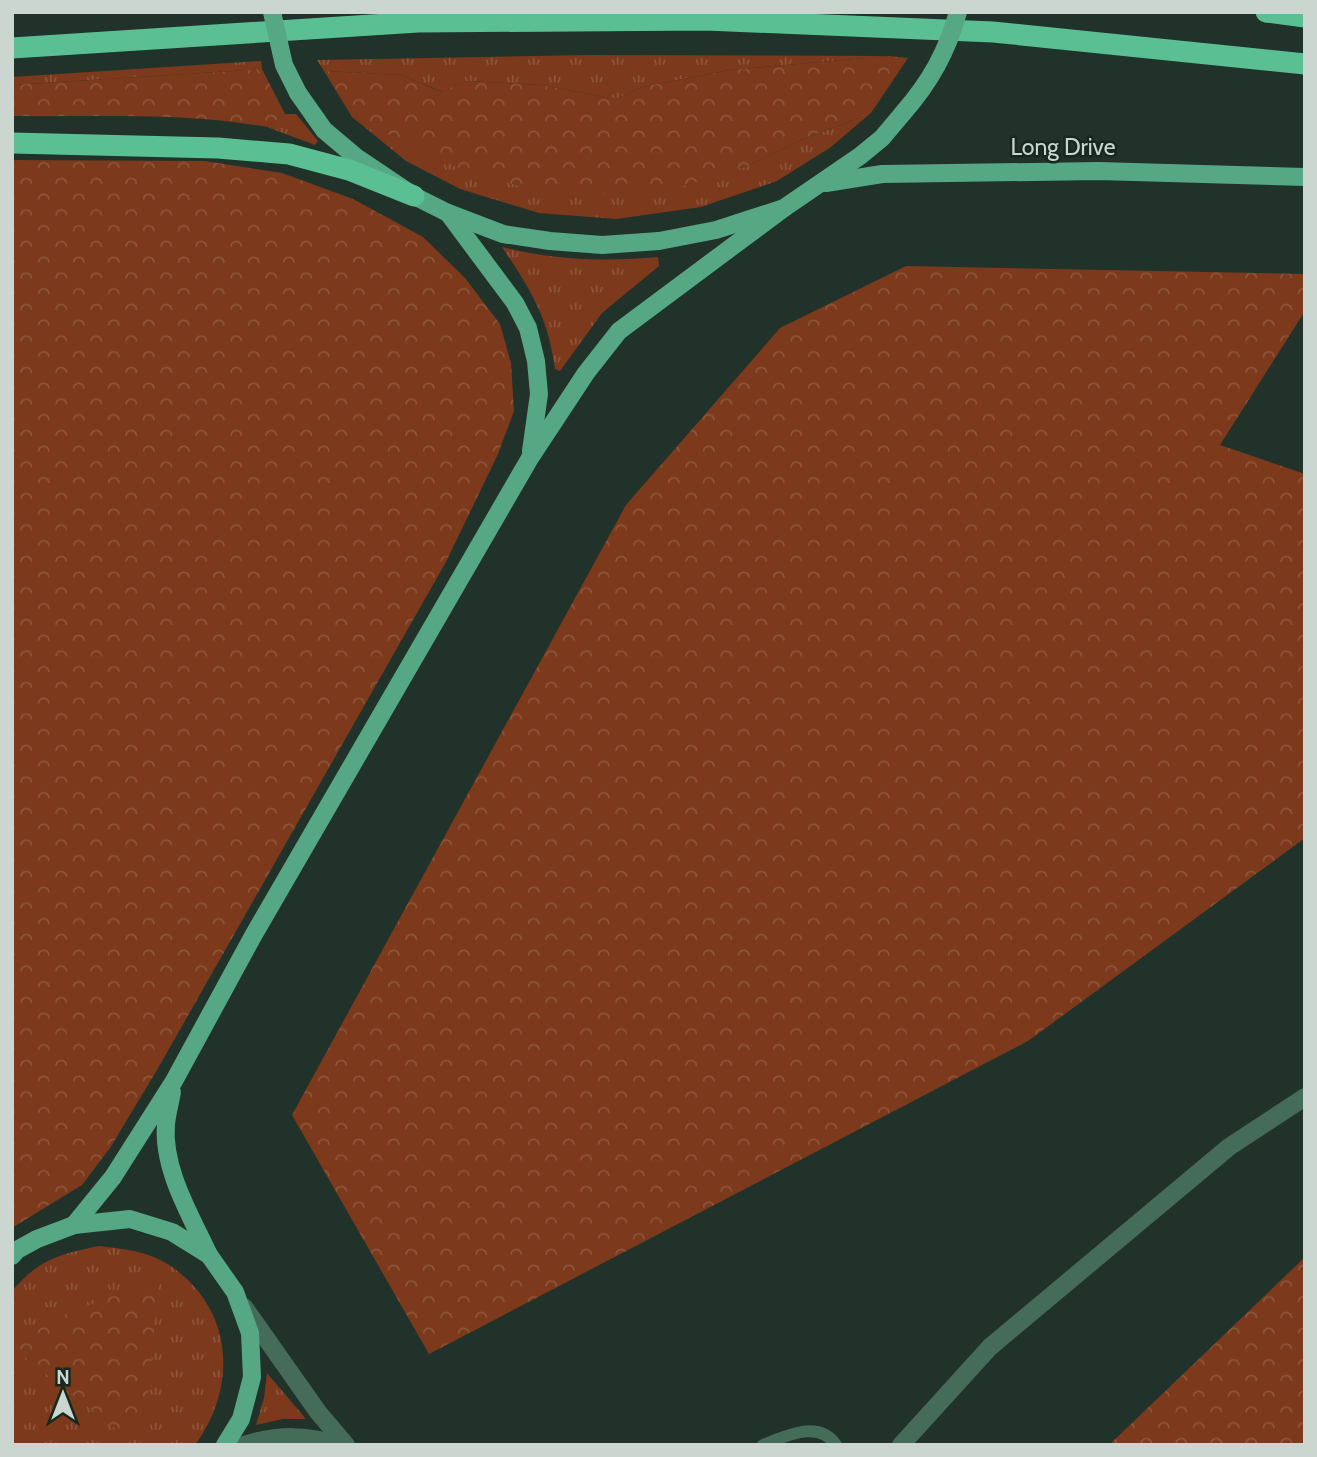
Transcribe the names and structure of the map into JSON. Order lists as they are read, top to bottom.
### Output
{
  "streets": {
    "main road": ["Long Drive"]
  },
  "north": "top"
}
